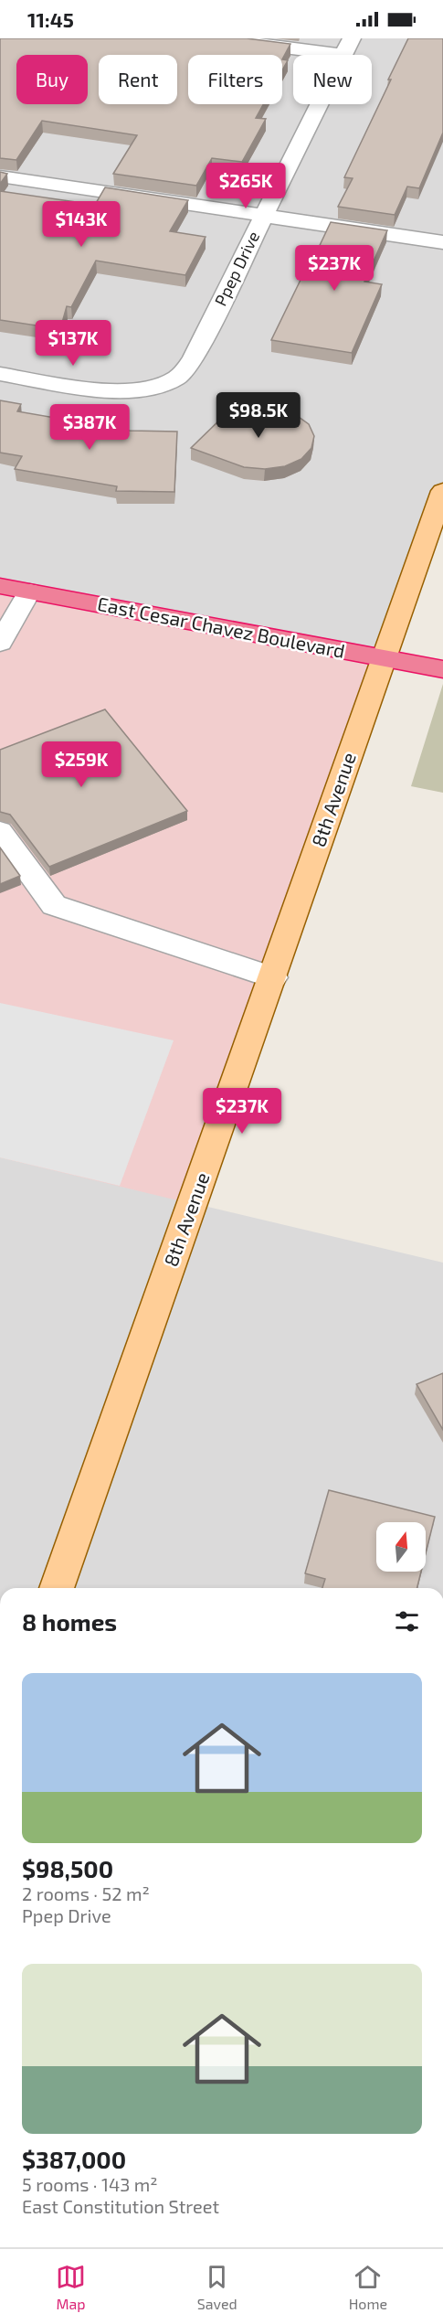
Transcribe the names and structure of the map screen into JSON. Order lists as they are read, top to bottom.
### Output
{
  "streets": {
    "highway": ["East Cesar Chavez Boulevard"],
    "main road": ["8th Avenue"],
    "street": ["Ppep Drive"]
  },
  "crossings": [
    ["East Cesar Chavez Boulevard", "8th Avenue"]
  ],
  "north": "top",
  "page": {
    "status": "11:45",
    "chip": [
      "Buy",
      "Rent",
      "Filters",
      "New"
    ],
    "price": [
      "$265K",
      "$143K",
      "$237K",
      "$137K",
      "$98.5K",
      "$387K",
      "$259K",
      "$237K"
    ],
    "heading": "8 homes",
    "list": [
      {
        "name": "$98,500",
        "note": "2 rooms · 52 m² · Ppep Drive"
      },
      {
        "name": "$387,000",
        "note": "5 rooms · 143 m² · East Constitution Street"
      }
    ],
    "tabs": ["Map", "Saved", "Home"]
  }
}
